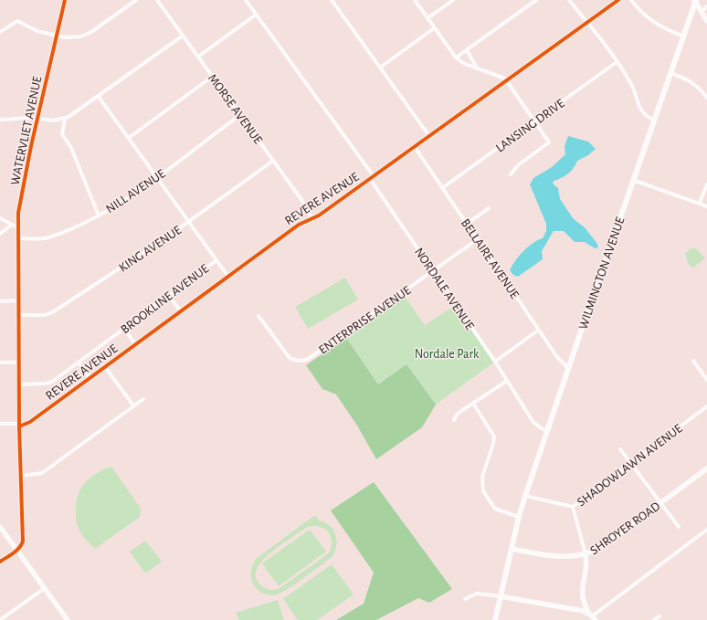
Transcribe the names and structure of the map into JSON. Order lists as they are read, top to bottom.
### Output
{
  "streets": {
    "main road": ["WILMINGTON AVENUE"],
    "street": [
      "MORSE AVENUE",
      "LANSING DRIVE",
      "WATERVLIET AVENUE",
      "NILL AVENUE",
      "REVERE AVENUE",
      "KING AVENUE",
      "BELLAIRE AVENUE",
      "NORDALE AVENUE",
      "BROOKLINE AVENUE",
      "ENTERPRISE AVENUE",
      "SHADOWLAWN AVENUE",
      "SHROYER ROAD"
    ]
  },
  "crossings": [
    ["MORSE AVENUE", "NILL AVENUE"],
    ["MORSE AVENUE", "REVERE AVENUE"],
    ["MORSE AVENUE", "KING AVENUE"],
    ["LANSING DRIVE", "BELLAIRE AVENUE"],
    ["WATERVLIET AVENUE", "NILL AVENUE"],
    ["WATERVLIET AVENUE", "REVERE AVENUE"],
    ["WATERVLIET AVENUE", "KING AVENUE"],
    ["WATERVLIET AVENUE", "BROOKLINE AVENUE"],
    ["REVERE AVENUE", "BELLAIRE AVENUE"],
    ["REVERE AVENUE", "NORDALE AVENUE"],
    ["BELLAIRE AVENUE", "WILMINGTON AVENUE"],
    ["BELLAIRE AVENUE", "ENTERPRISE AVENUE"],
    ["WILMINGTON AVENUE", "NORDALE AVENUE"],
    ["WILMINGTON AVENUE", "SHADOWLAWN AVENUE"],
    ["WILMINGTON AVENUE", "SHROYER ROAD"],
    ["NORDALE AVENUE", "ENTERPRISE AVENUE"]
  ],
  "parks": ["Nordale Park"]
}
